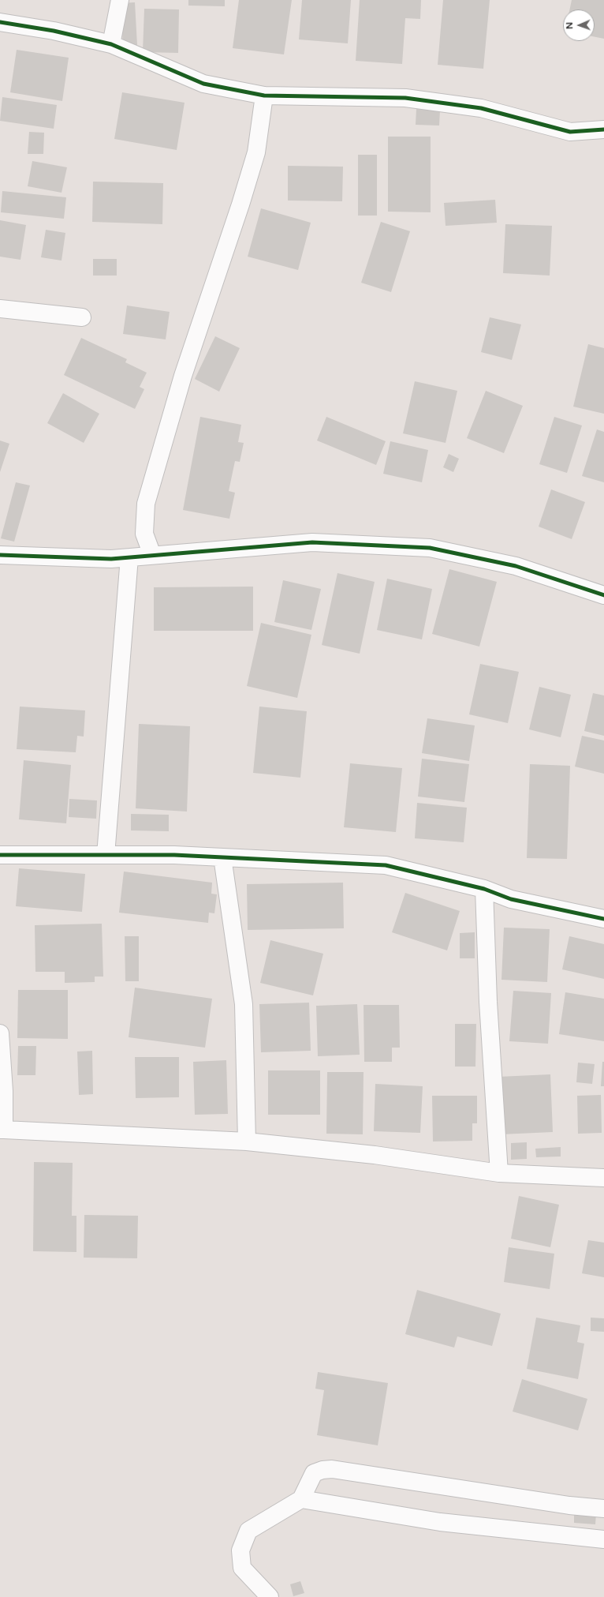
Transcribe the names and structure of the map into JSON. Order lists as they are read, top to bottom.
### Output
{
  "north": "left"
}
